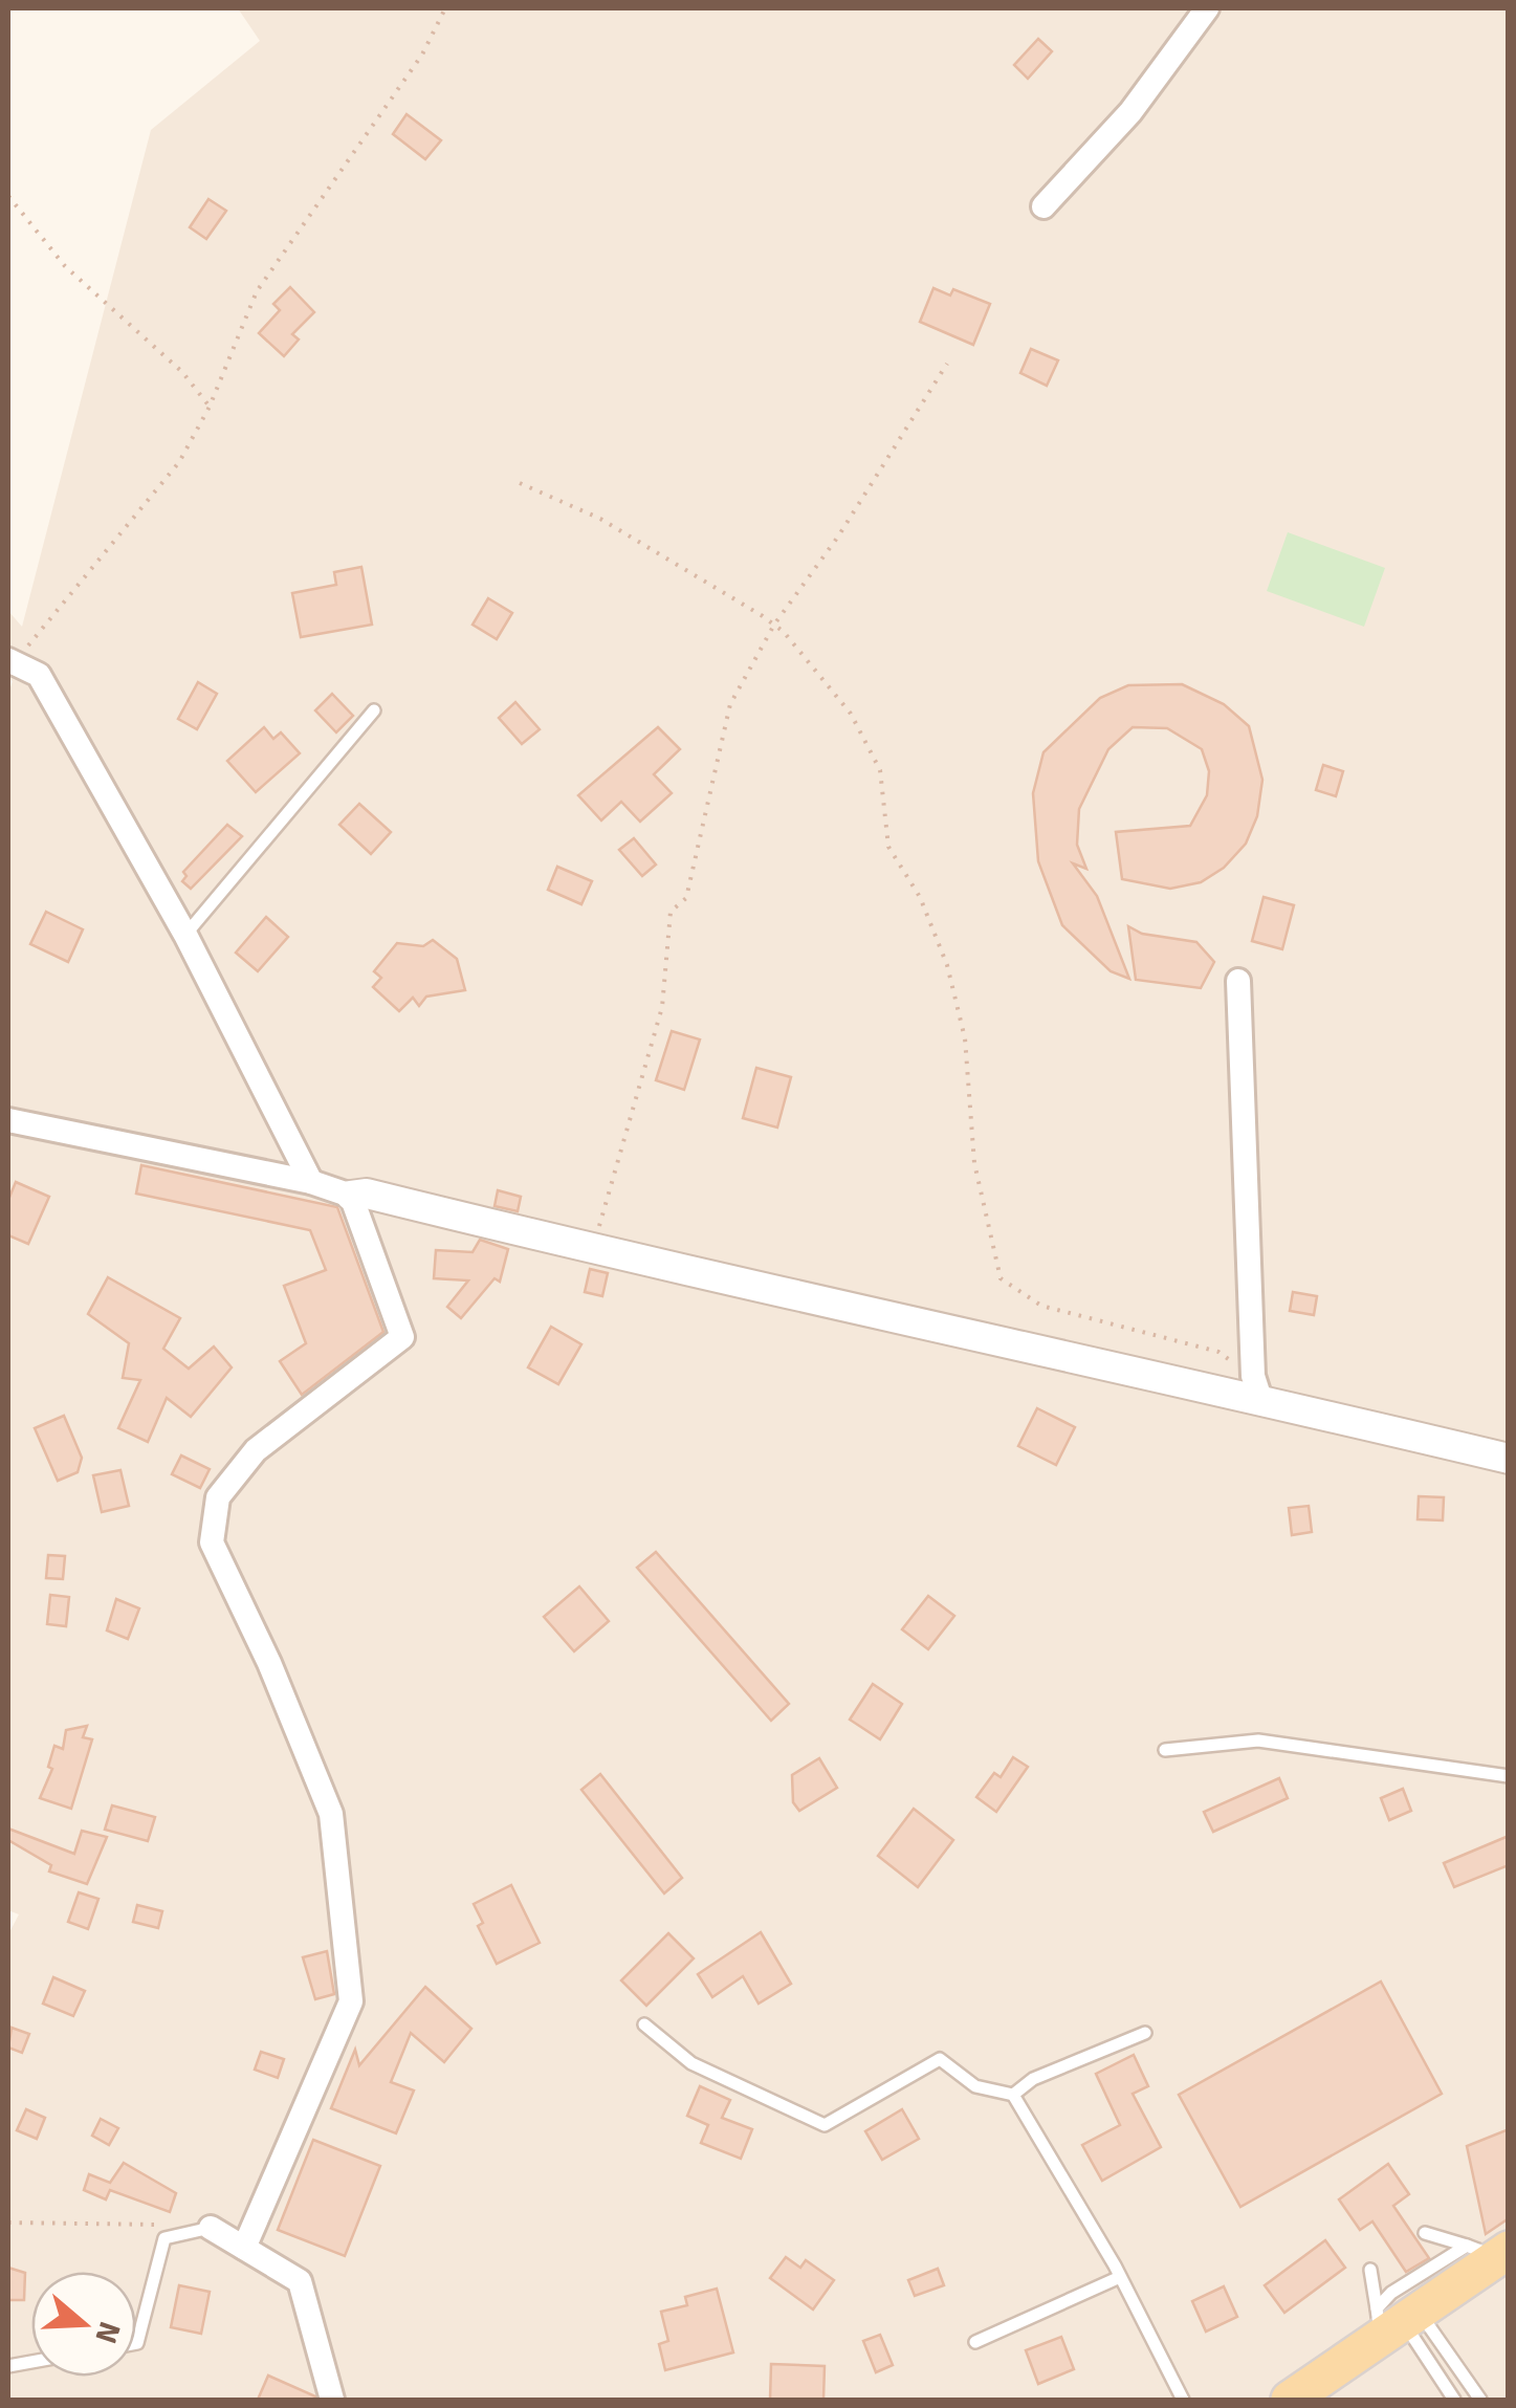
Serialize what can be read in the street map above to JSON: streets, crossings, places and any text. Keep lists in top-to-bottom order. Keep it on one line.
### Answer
{"north":"right"}
